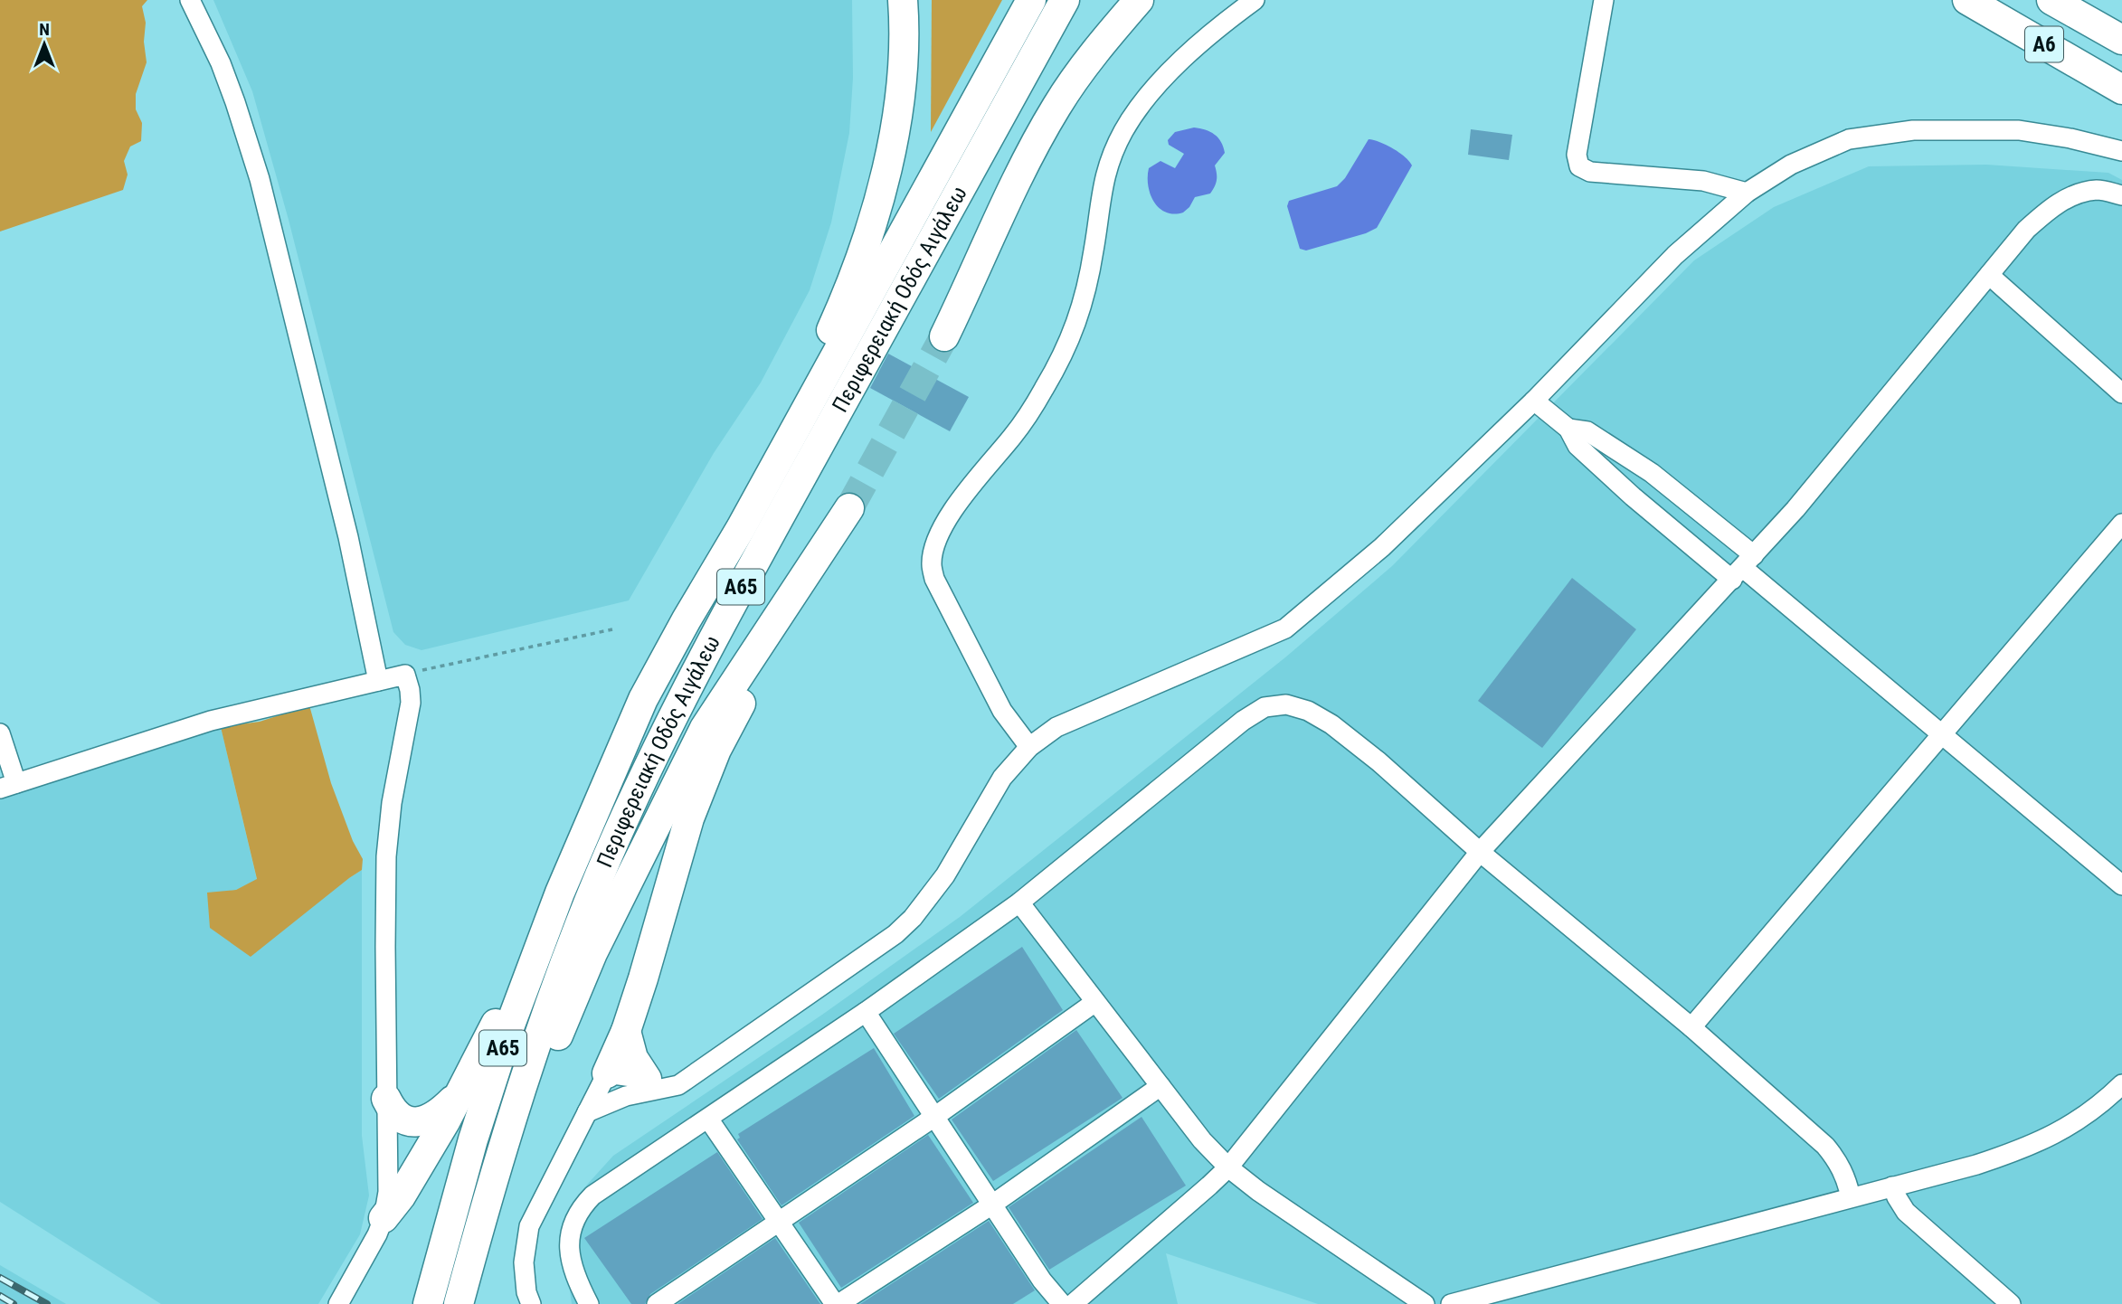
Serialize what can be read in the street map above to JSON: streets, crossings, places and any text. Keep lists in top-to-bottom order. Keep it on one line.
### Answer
{"streets":{"highway":["Α6","Περιφερειακή Οδός Αιγάλεω","Α65"]},"north":"top"}
